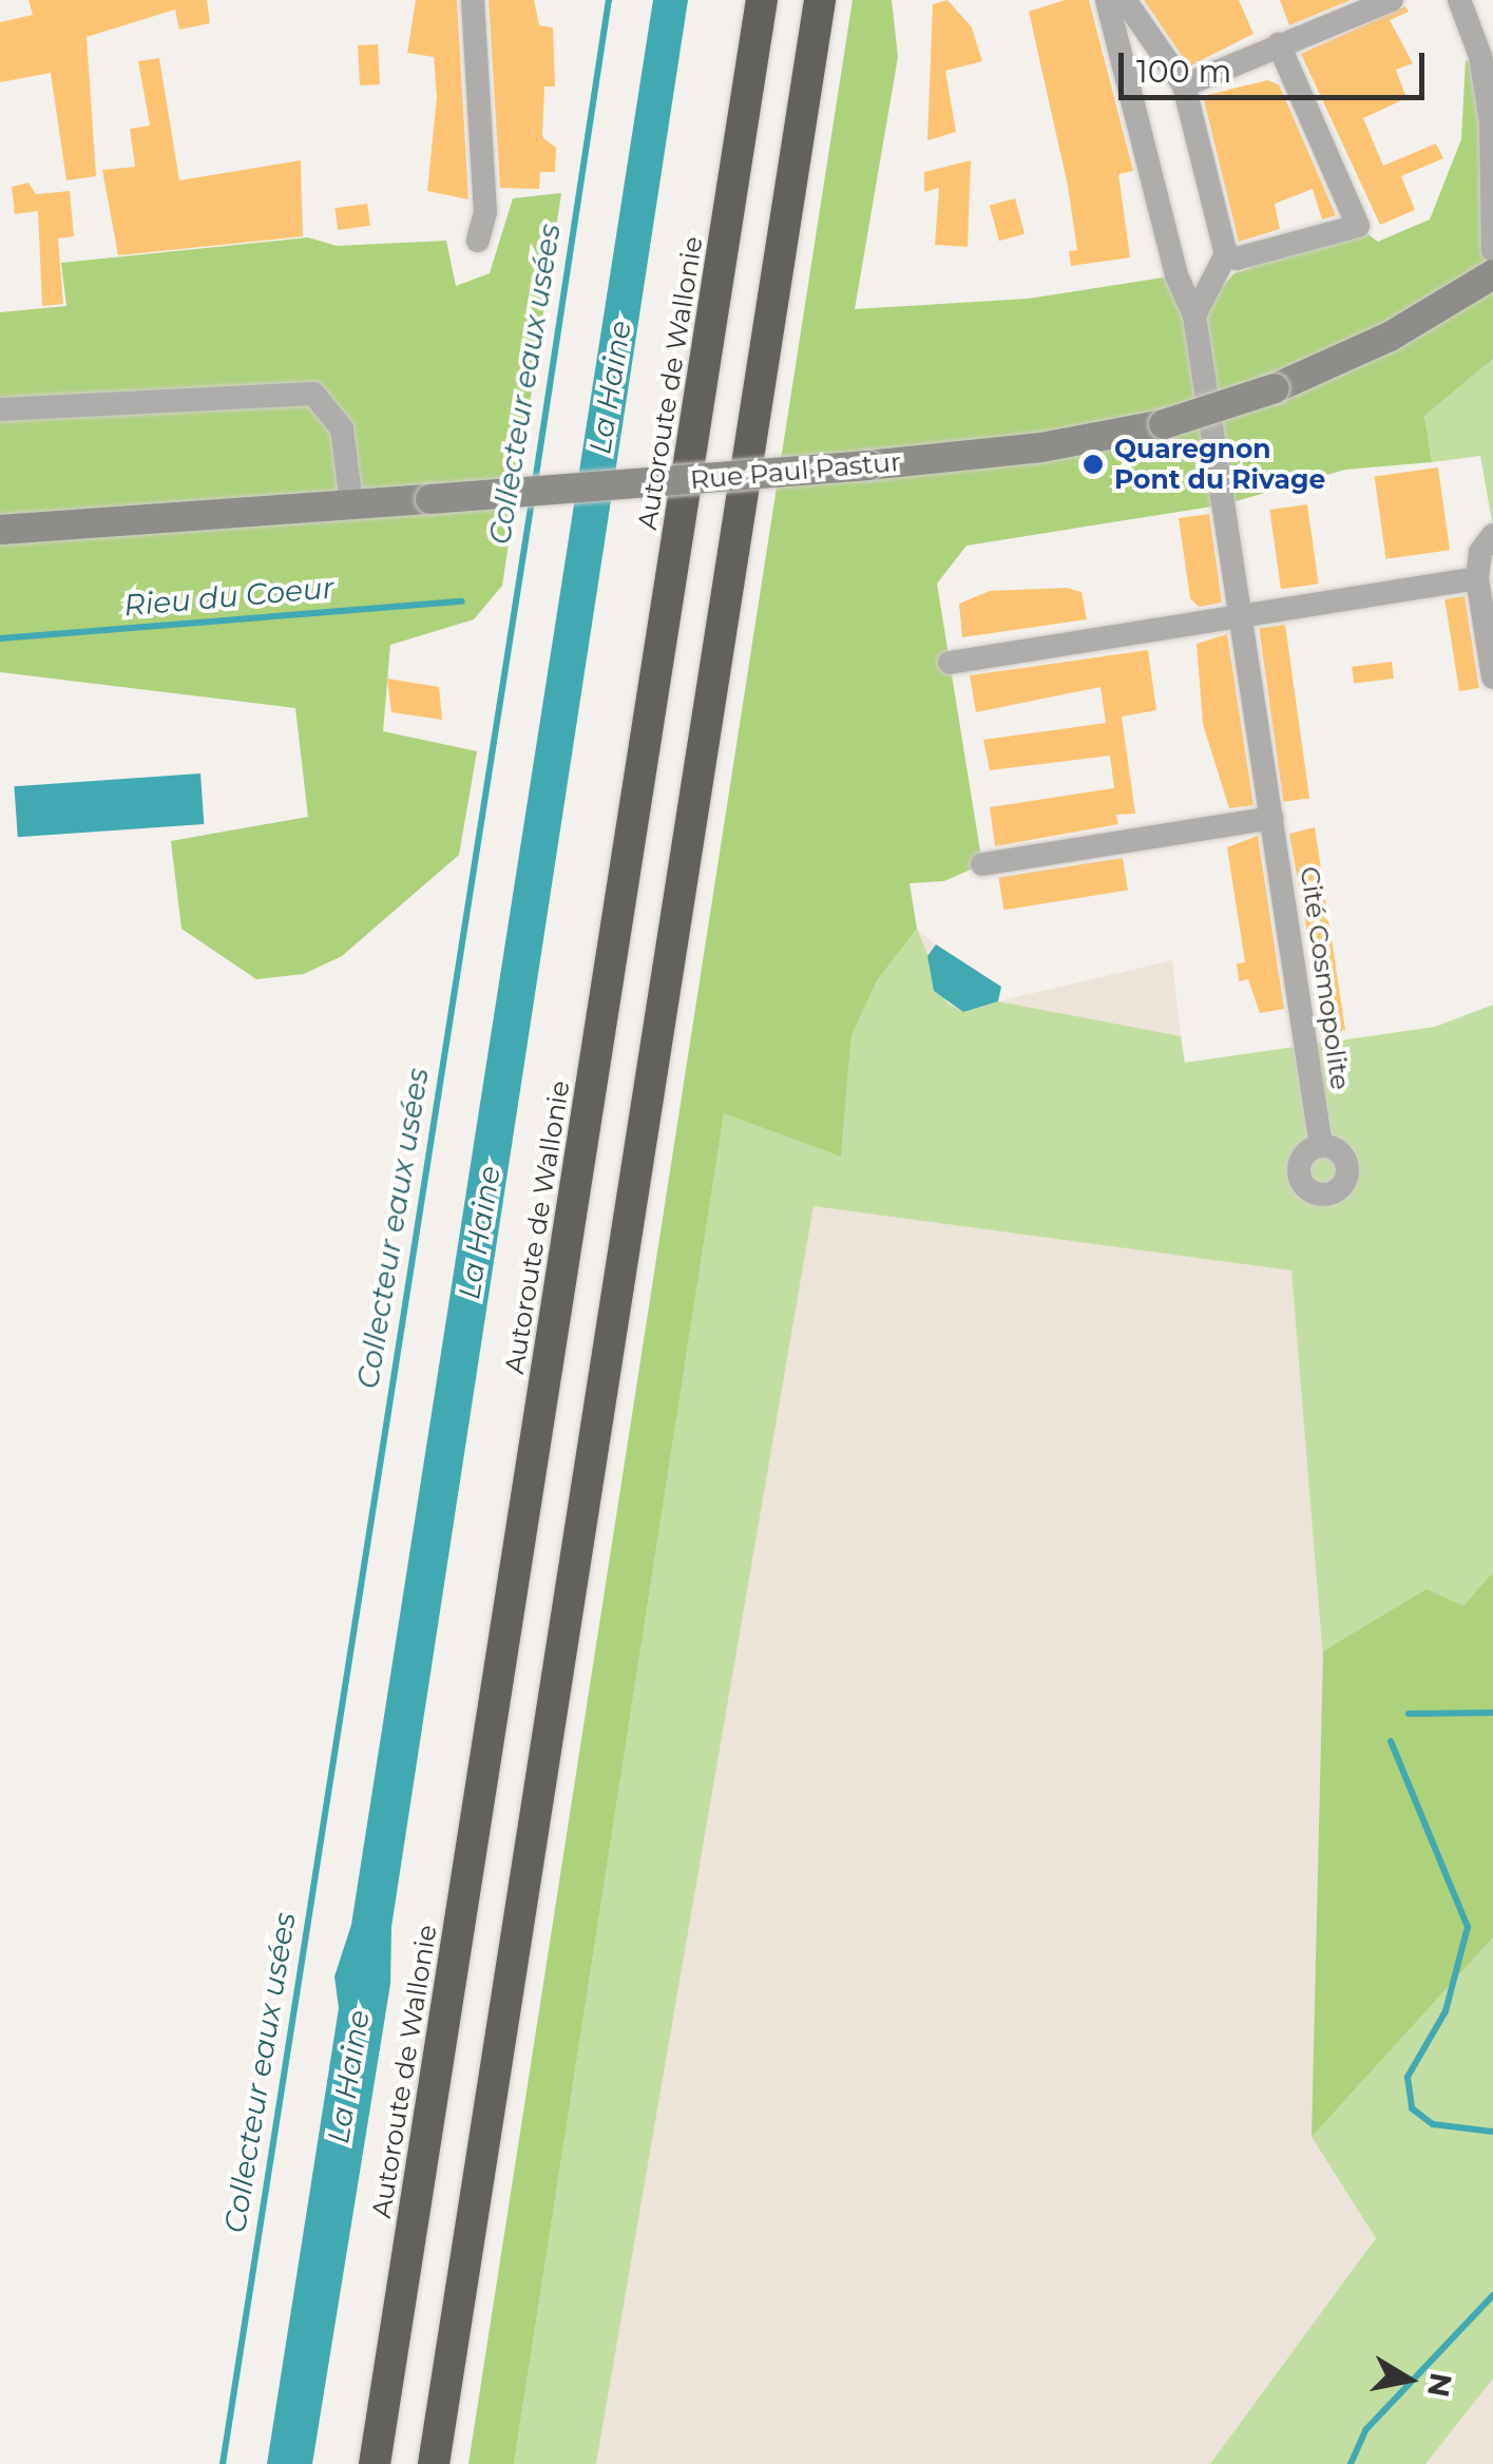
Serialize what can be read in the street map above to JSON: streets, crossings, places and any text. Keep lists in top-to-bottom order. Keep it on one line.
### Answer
{"streets":{"highway":["Autoroute de Wallonie"],"main road":["Rue Paul Pastur"],"street":["Cité Cosmopolite"]},"water":["Collecteur eaux usées","La Haine","Rieu du Coeur"],"places":["Quaregnon Pont du Rivage"],"scale_bar":"100 m","north":"right"}
